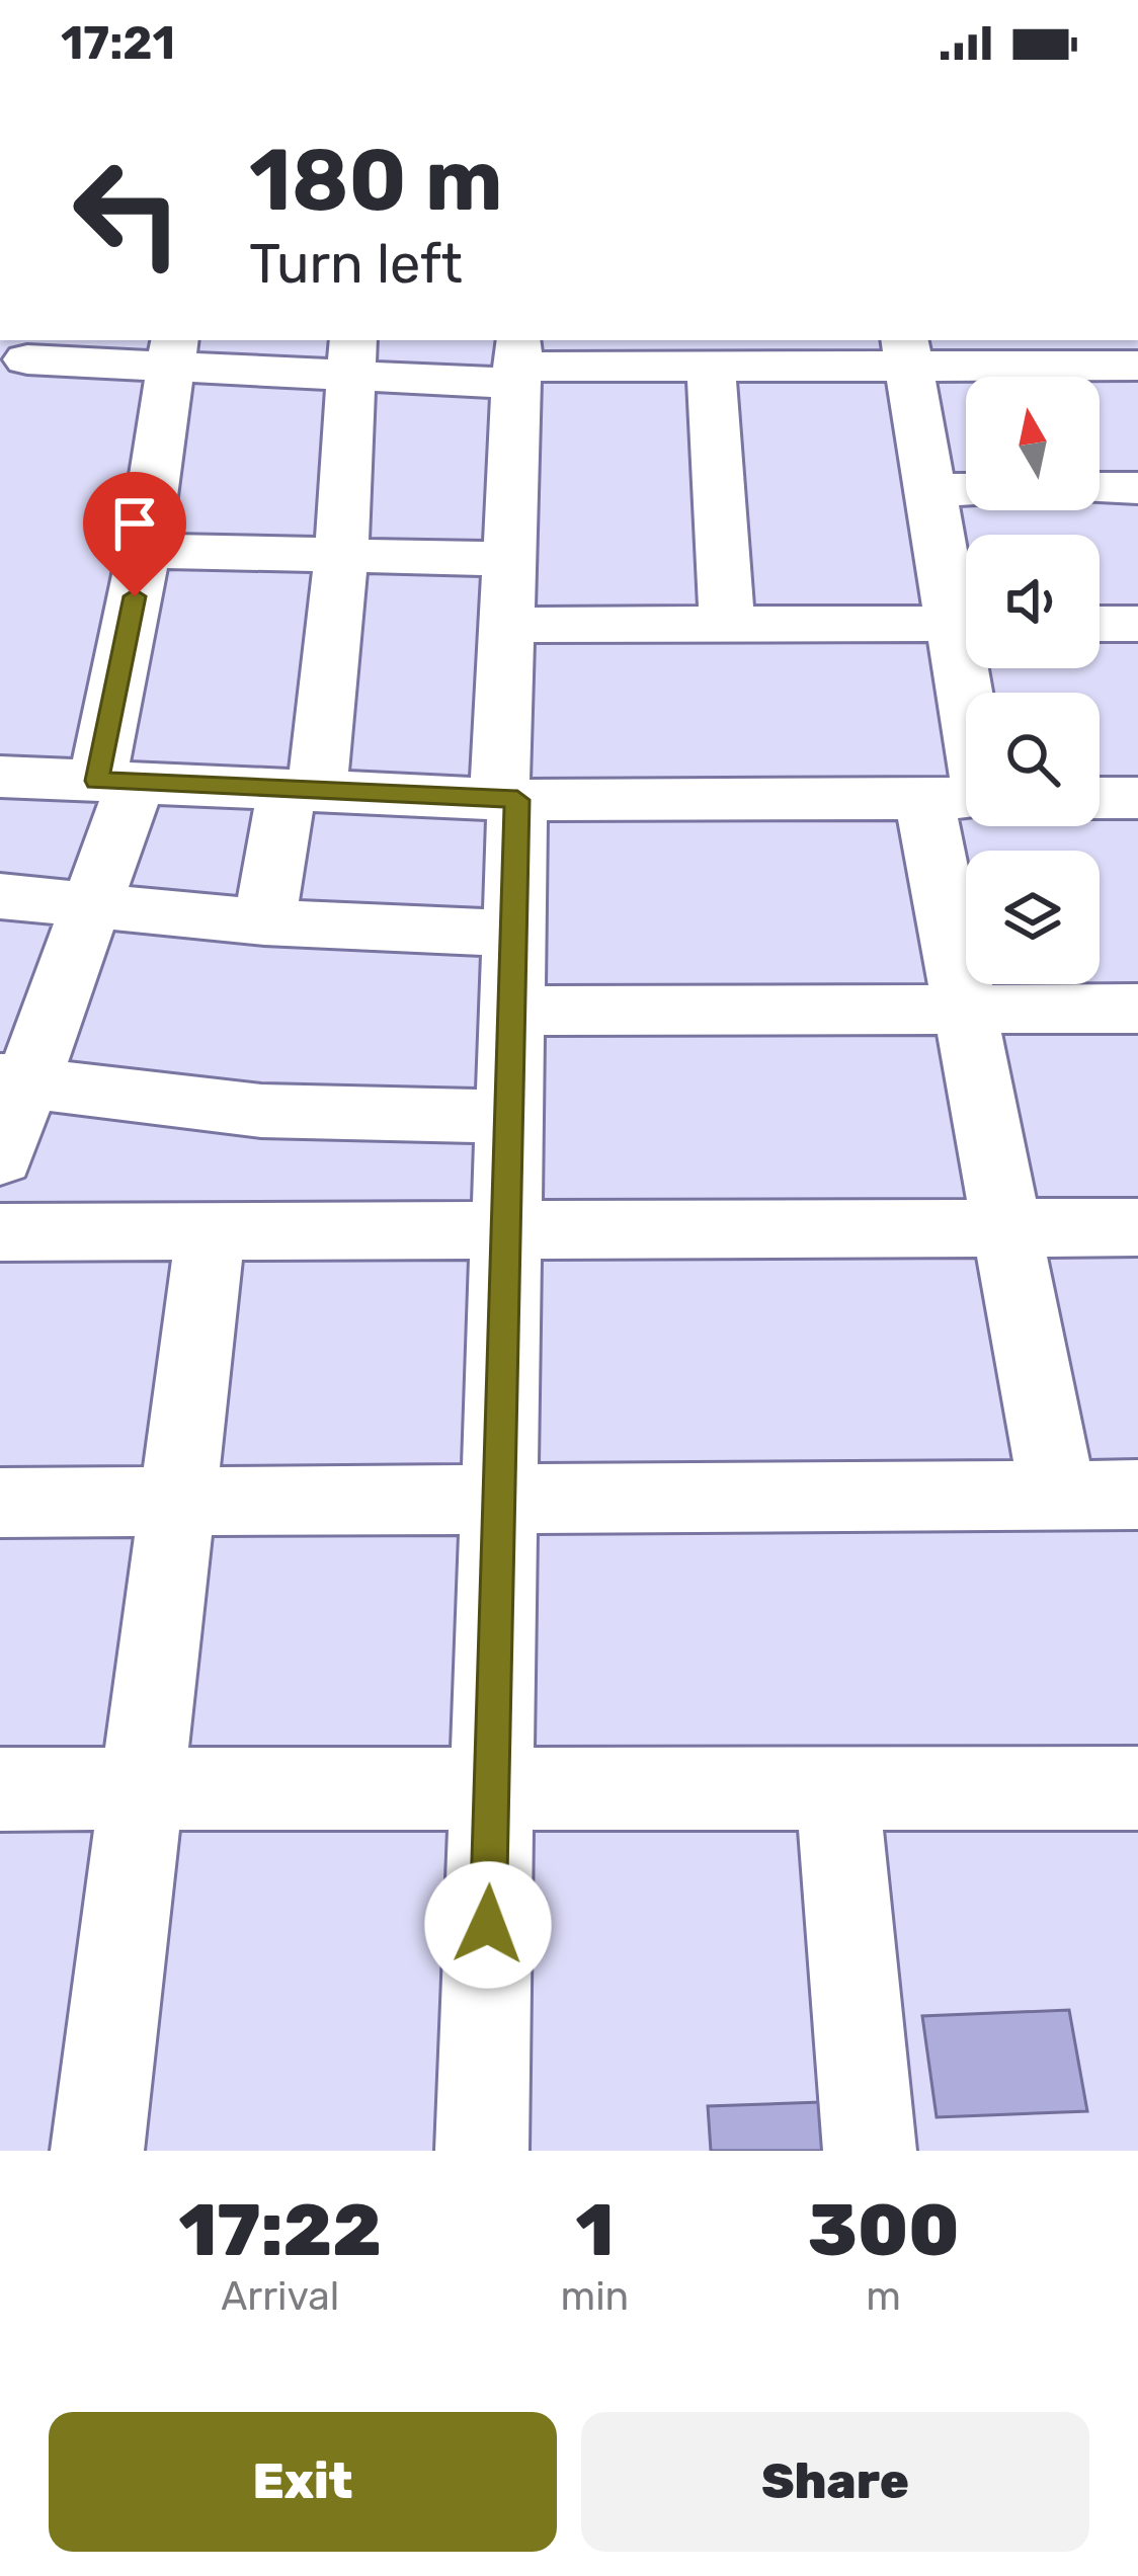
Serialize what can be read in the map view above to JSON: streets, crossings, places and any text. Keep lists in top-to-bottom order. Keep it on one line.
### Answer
{"north":"top","page":{"status":"17:21","turn":["180 m","Turn left"],"eta":["17:22","Arrival","1","min","300","m"],"buttons":["Exit","Share"]}}
